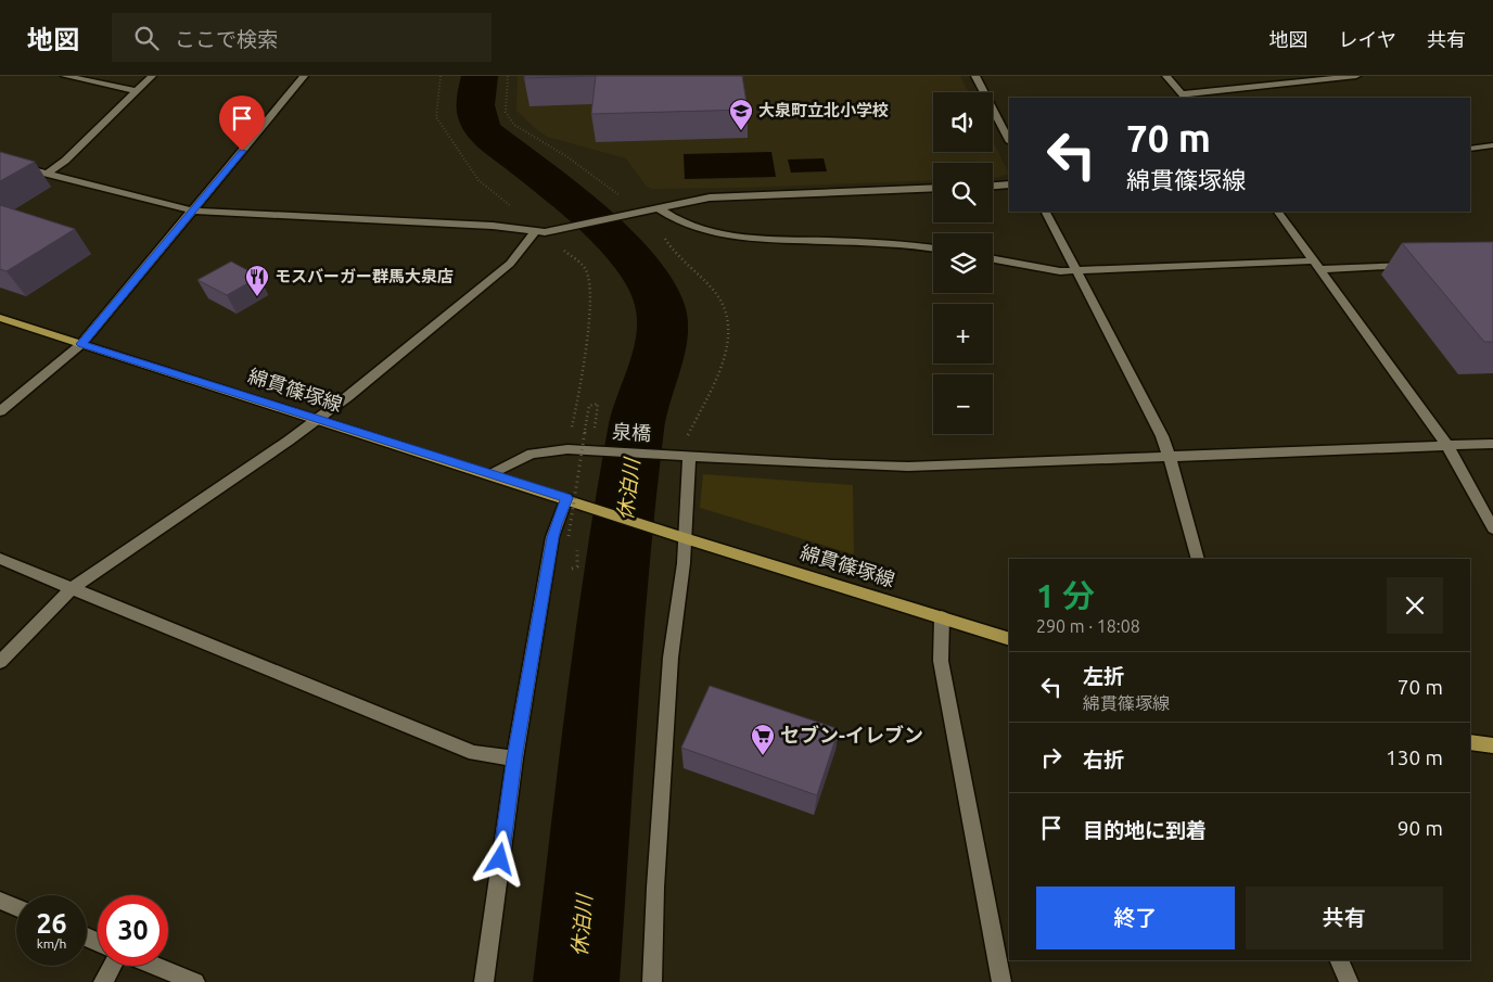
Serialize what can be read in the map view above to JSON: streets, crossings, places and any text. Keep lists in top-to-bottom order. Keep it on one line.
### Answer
{"streets":{"main road":["綿貫篠塚線"],"street":["泉橋"]},"crossings":[["綿貫篠塚線","泉橋"]],"water":["休泊川"],"places":{"school or university":["大泉町立北小学校"],"restaurant":["モスバーガー群馬大泉店"],"supermarket":["セブン-イレブン"]},"page":{"header":"地図","search":"ここで検索","nav":["地図","レイヤ","共有"],"map_buttons":["+","−"],"turn":["70 m","綿貫篠塚線"],"heading":["1 分","290 m · 18:08"],"list":[{"name":"左折","note":"綿貫篠塚線","value":"70 m"},{"name":"右折","value":"130 m"},{"name":"目的地に到着","value":"90 m"}],"buttons":["終了","共有"],"speed":"26 km/h","limit":"30"}}
